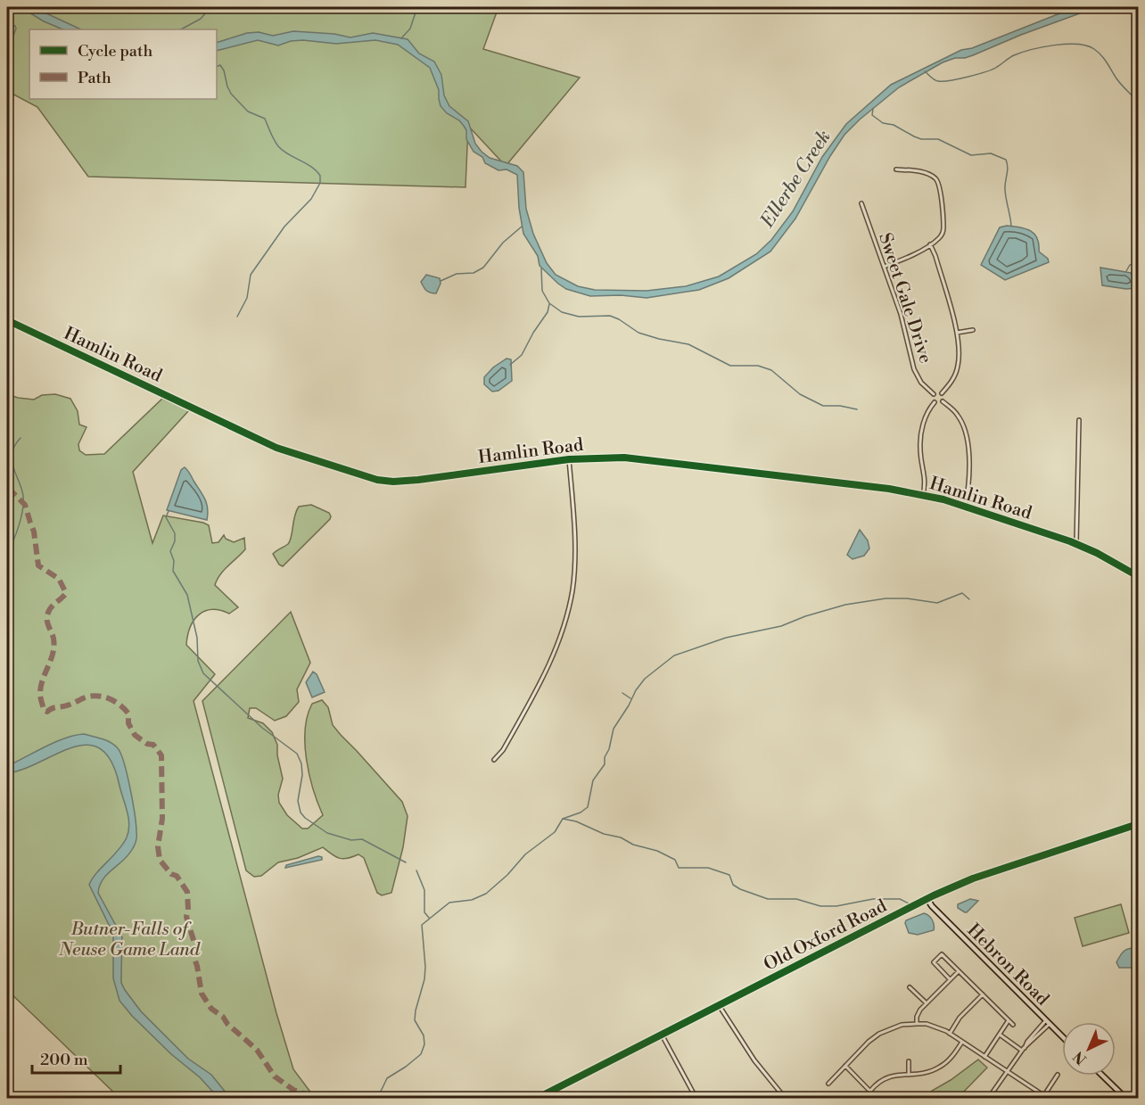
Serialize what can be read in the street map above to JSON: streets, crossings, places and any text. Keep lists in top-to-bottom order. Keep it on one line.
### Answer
{"streets":{"street":["Sweet Gale Drive","Hamlin Road","Old Oxford Road","Hebron Road"]},"crossings":[["Old Oxford Road","Hebron Road"]],"water":["Ellerbe Creek"],"parks":["Butner-Falls of Neuse Game Land"],"legend":["Cycle path","Path"],"scale_bar":"200 m","north":"bottom left"}
